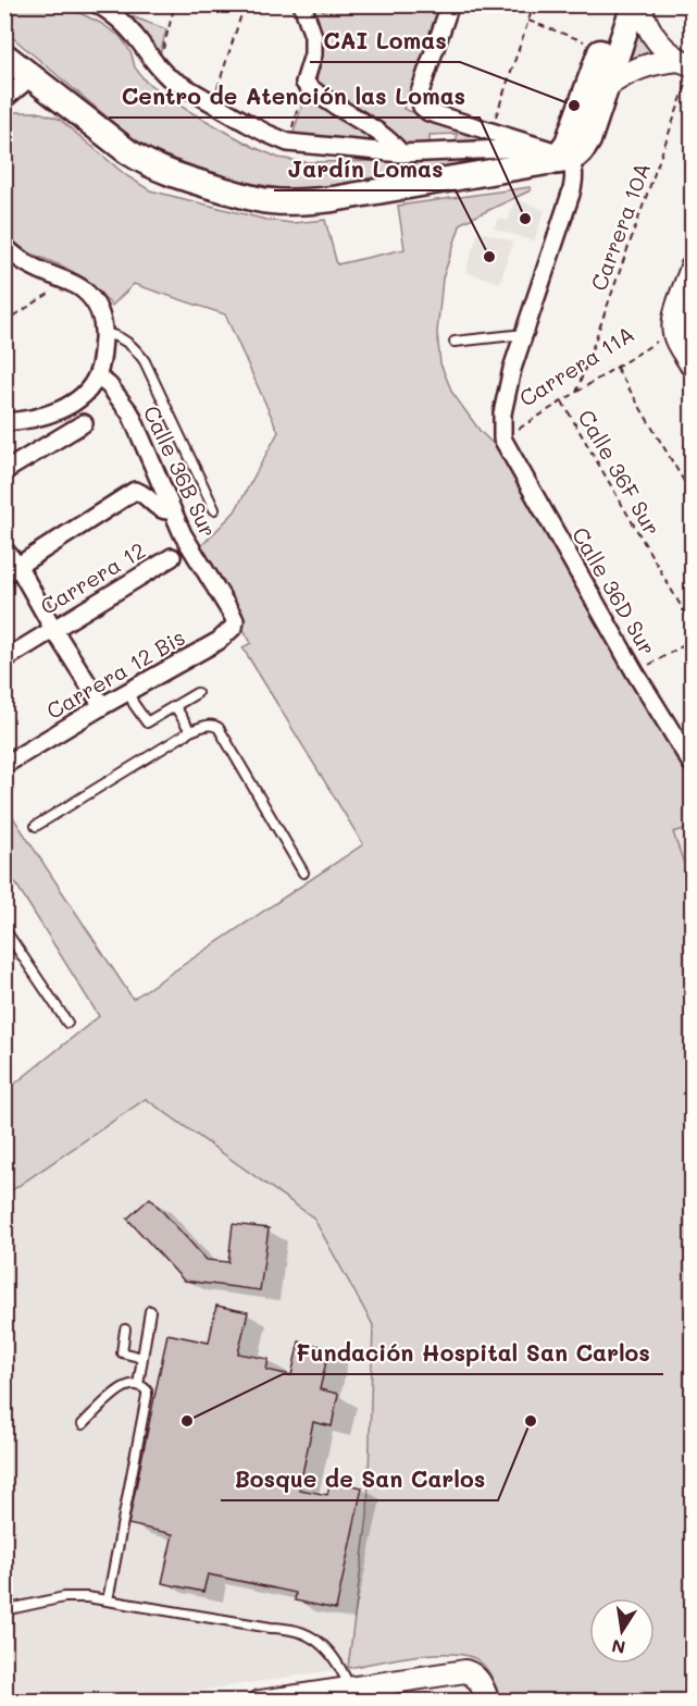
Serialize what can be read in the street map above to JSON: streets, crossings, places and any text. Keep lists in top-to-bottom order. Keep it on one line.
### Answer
{"streets":{"street":["Calle 36B Sur","Carrera 12","Calle 36D Sur","Carrera 12 Bis"],"path":["Carrera 10A","Carrera 11A","Calle 36F Sur"]},"crossings":[["Carrera 10A","Carrera 11A"],["Carrera 11A","Calle 36F Sur"],["Carrera 11A","Calle 36D Sur"],["Calle 36B Sur","Carrera 12 Bis"]],"places":["CAI Lomas","Centro de Atención las Lomas","Jardín Lomas","Fundación Hospital San Carlos","Bosque de San Carlos"],"north":"bottom"}
